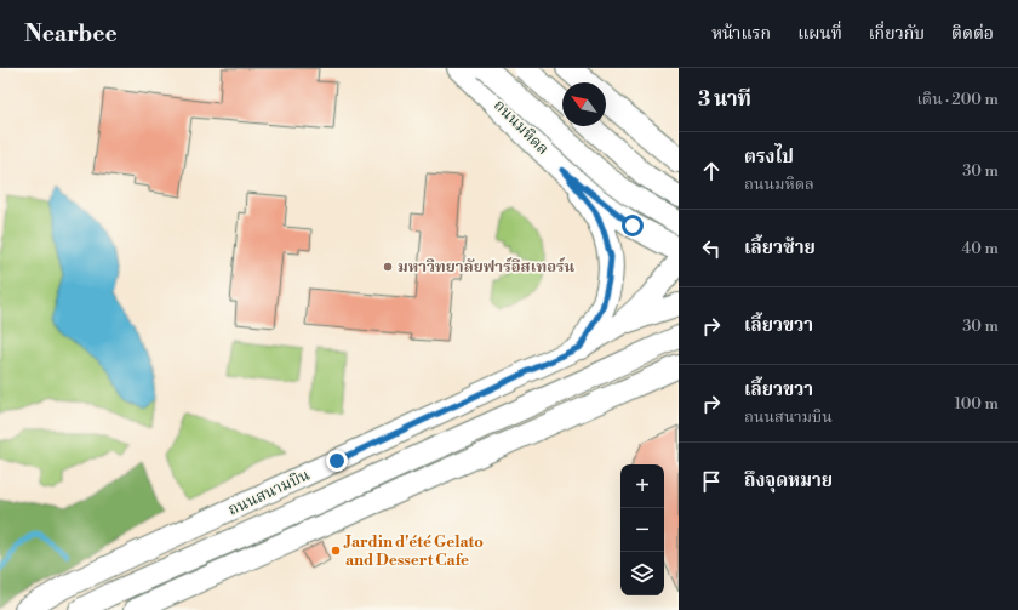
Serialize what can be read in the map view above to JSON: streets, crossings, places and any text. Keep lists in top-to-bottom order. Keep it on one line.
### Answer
{"streets":{"main road":["ถนนมหิดล","ถนนสนามบิน"]},"places":["มหาวิทยาลัยฟาร์อีสเทอร์น","Jardin d'été Gelato and Dessert Cafe"],"north":"top left","page":{"header":"Nearbee","nav":["หน้าแรก","แผนที่","เกี่ยวกับ","ติดต่อ"],"heading":["3 นาที","เดิน · 200 m"],"list":[["ตรงไป","ถนนมหิดล","30 m"],["เลี้ยวซ้าย","40 m"],["เลี้ยวขวา","30 m"],["เลี้ยวขวา","ถนนสนามบิน","100 m"],"ถึงจุดหมาย"],"map_buttons":["+","−"]}}
